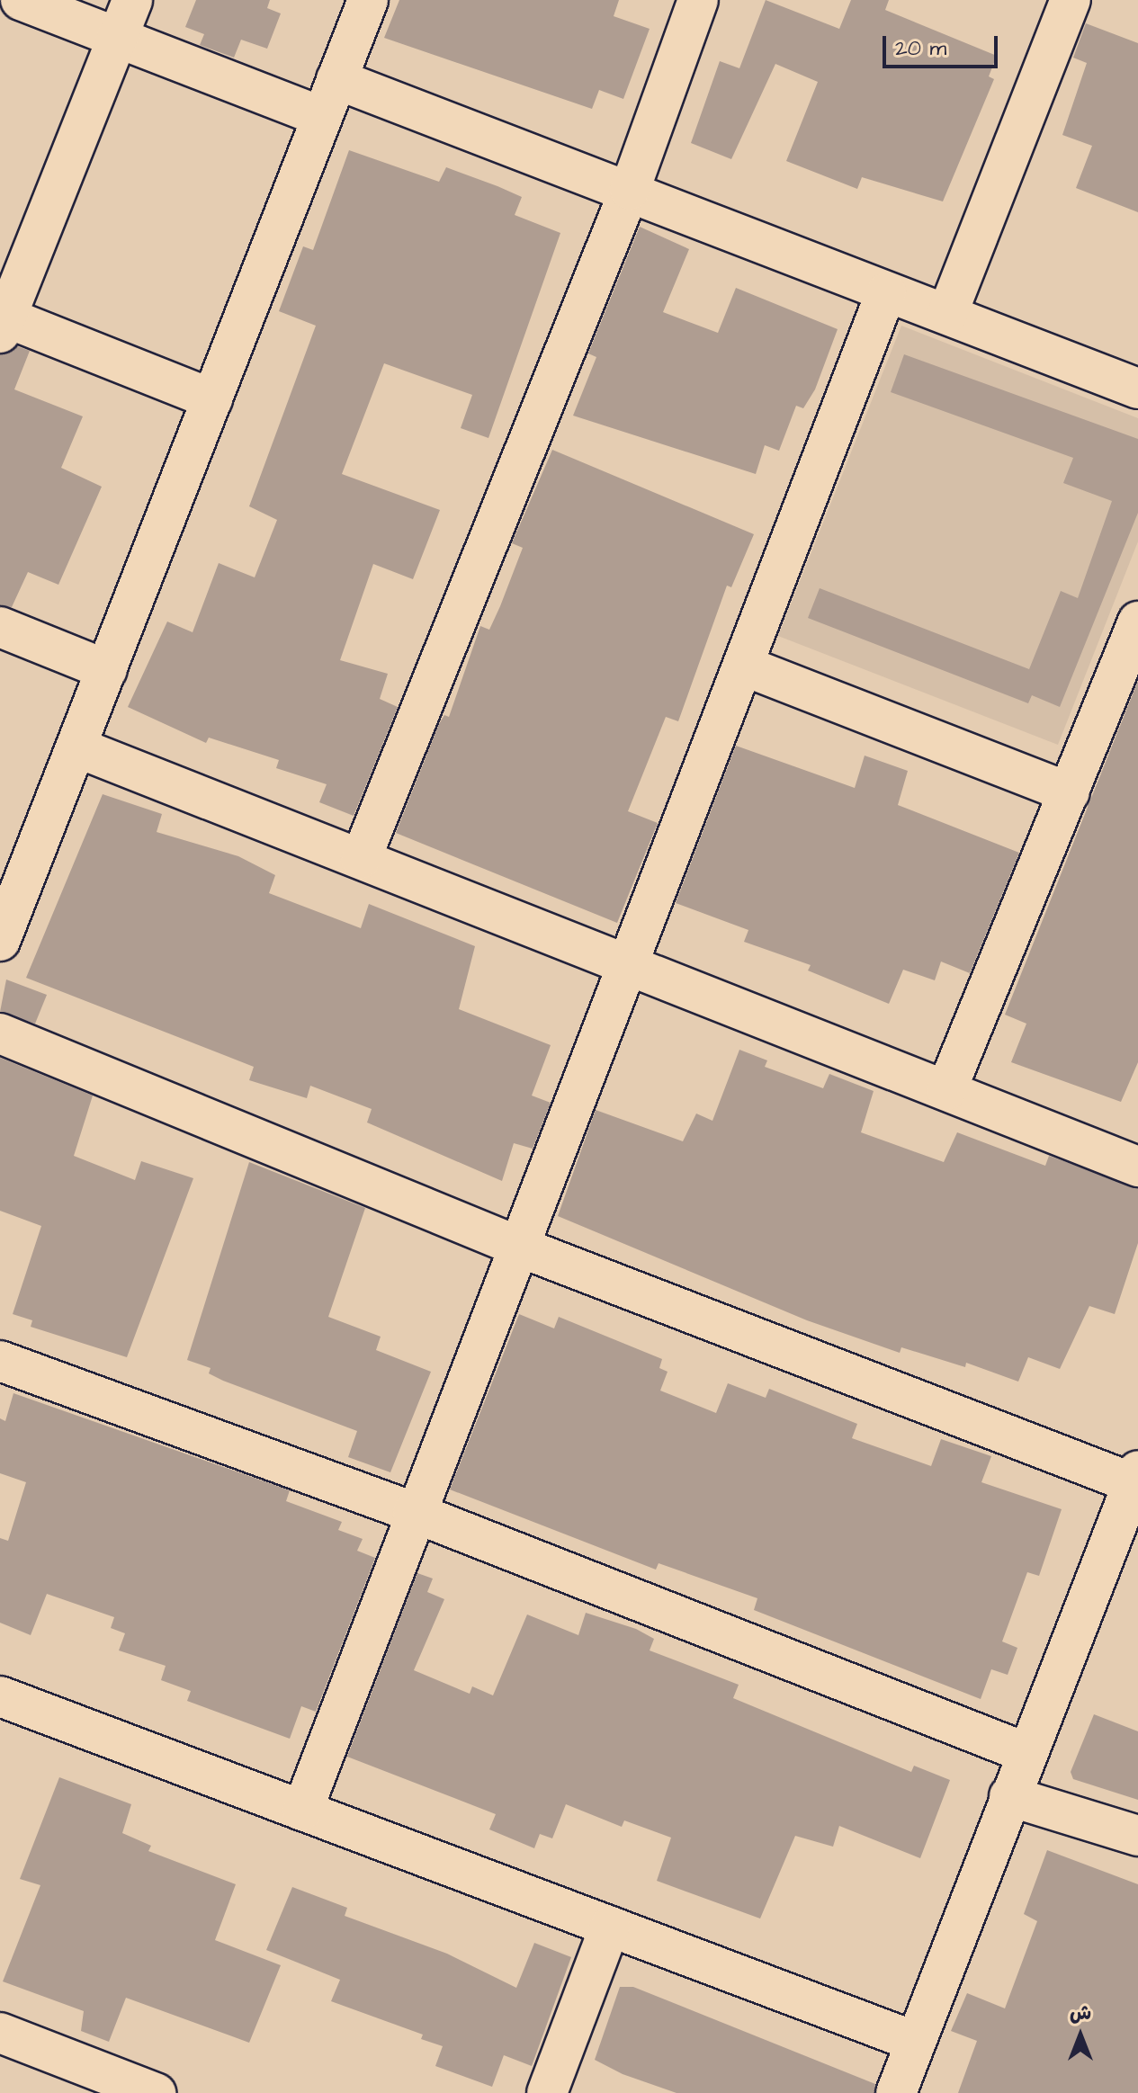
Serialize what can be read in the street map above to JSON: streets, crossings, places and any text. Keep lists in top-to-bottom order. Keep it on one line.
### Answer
{"scale_bar":"20 m","north":"top"}
